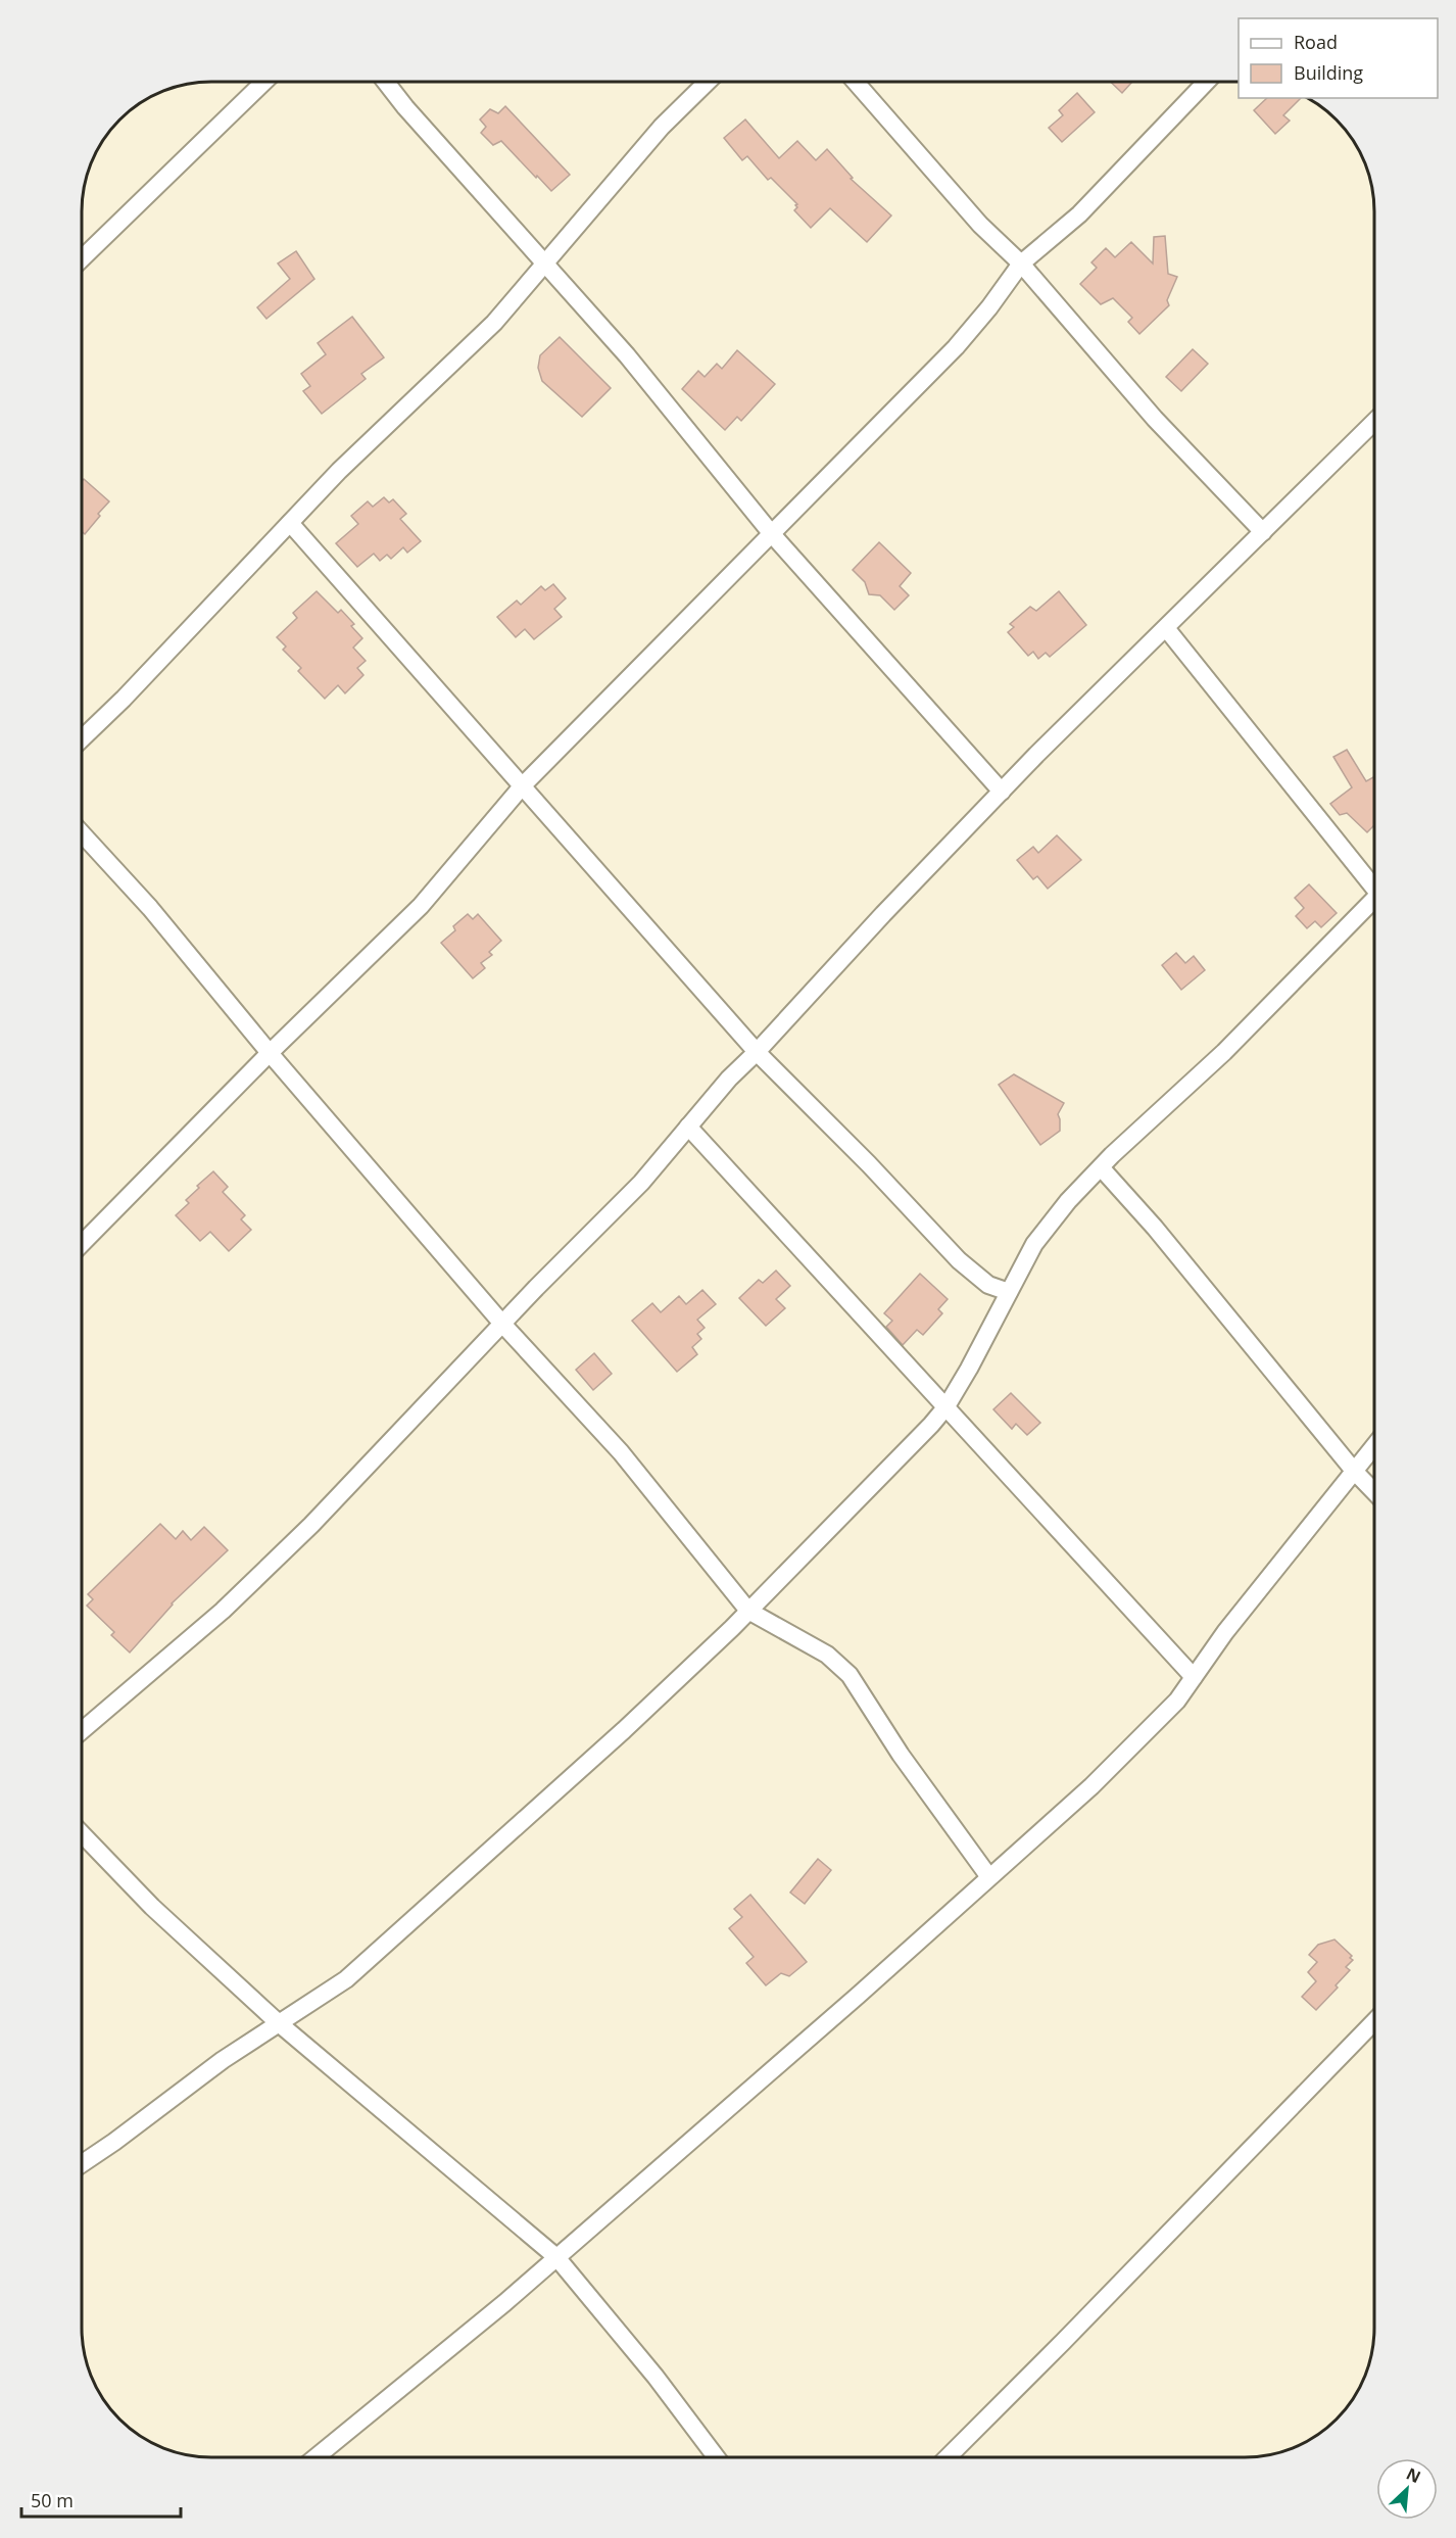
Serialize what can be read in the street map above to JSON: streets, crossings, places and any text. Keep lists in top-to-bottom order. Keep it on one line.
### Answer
{"legend":["Road","Building"],"scale_bar":"50 m","north":"top right"}
